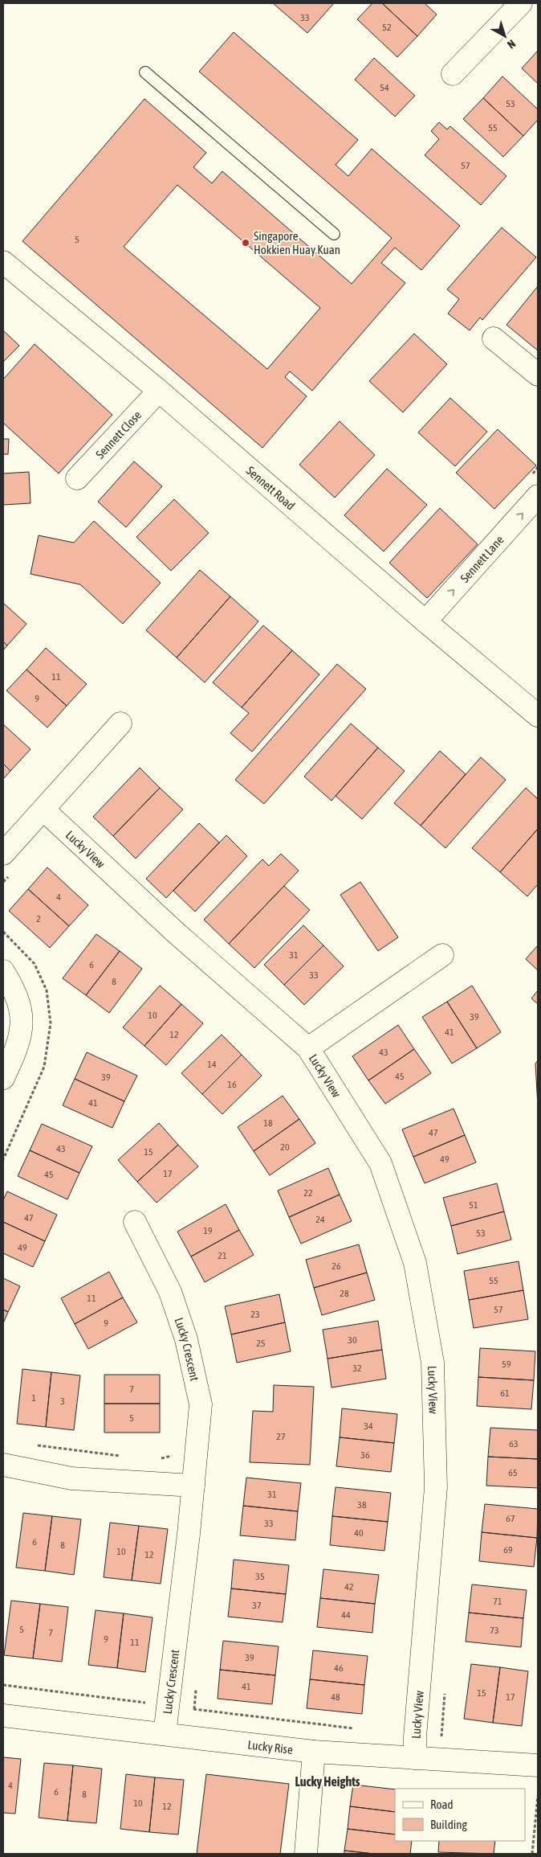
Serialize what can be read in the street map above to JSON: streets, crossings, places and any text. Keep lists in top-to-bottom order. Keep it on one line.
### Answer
{"streets":{"street":["Sennett Close","Sennett Road","Sennett Lane","Lucky View","Lucky Crescent","Lucky Rise"]},"crossings":[["Sennett Close","Sennett Road"],["Sennett Road","Sennett Lane"],["Lucky View","Lucky Rise"],["Lucky Crescent","Lucky Rise"]],"one_way":["Sennett Lane"],"districts":["Lucky Heights"],"places":["Singapore Hokkien Huay Kuan"],"house_numbers":["33","52","54","53","55","57","5","11","9","4","2","31","6","33","8","10","39","41","12","43","14","45","39","16","41","18","47","20","43","15","49","17","45","22","51","47","24","19","53","49","21","26","55","28","11","57","23","9","30","25","59","32","7","61","1","3","5","34","27","63","36","65","31","38","67","33","40","6","8","69","10","12","35","42","71","37","44","5","73","7","9","11","39","46","41","15","48","17","4","6","8","10","12"],"legend":["Road","Building"],"north":"bottom right"}
